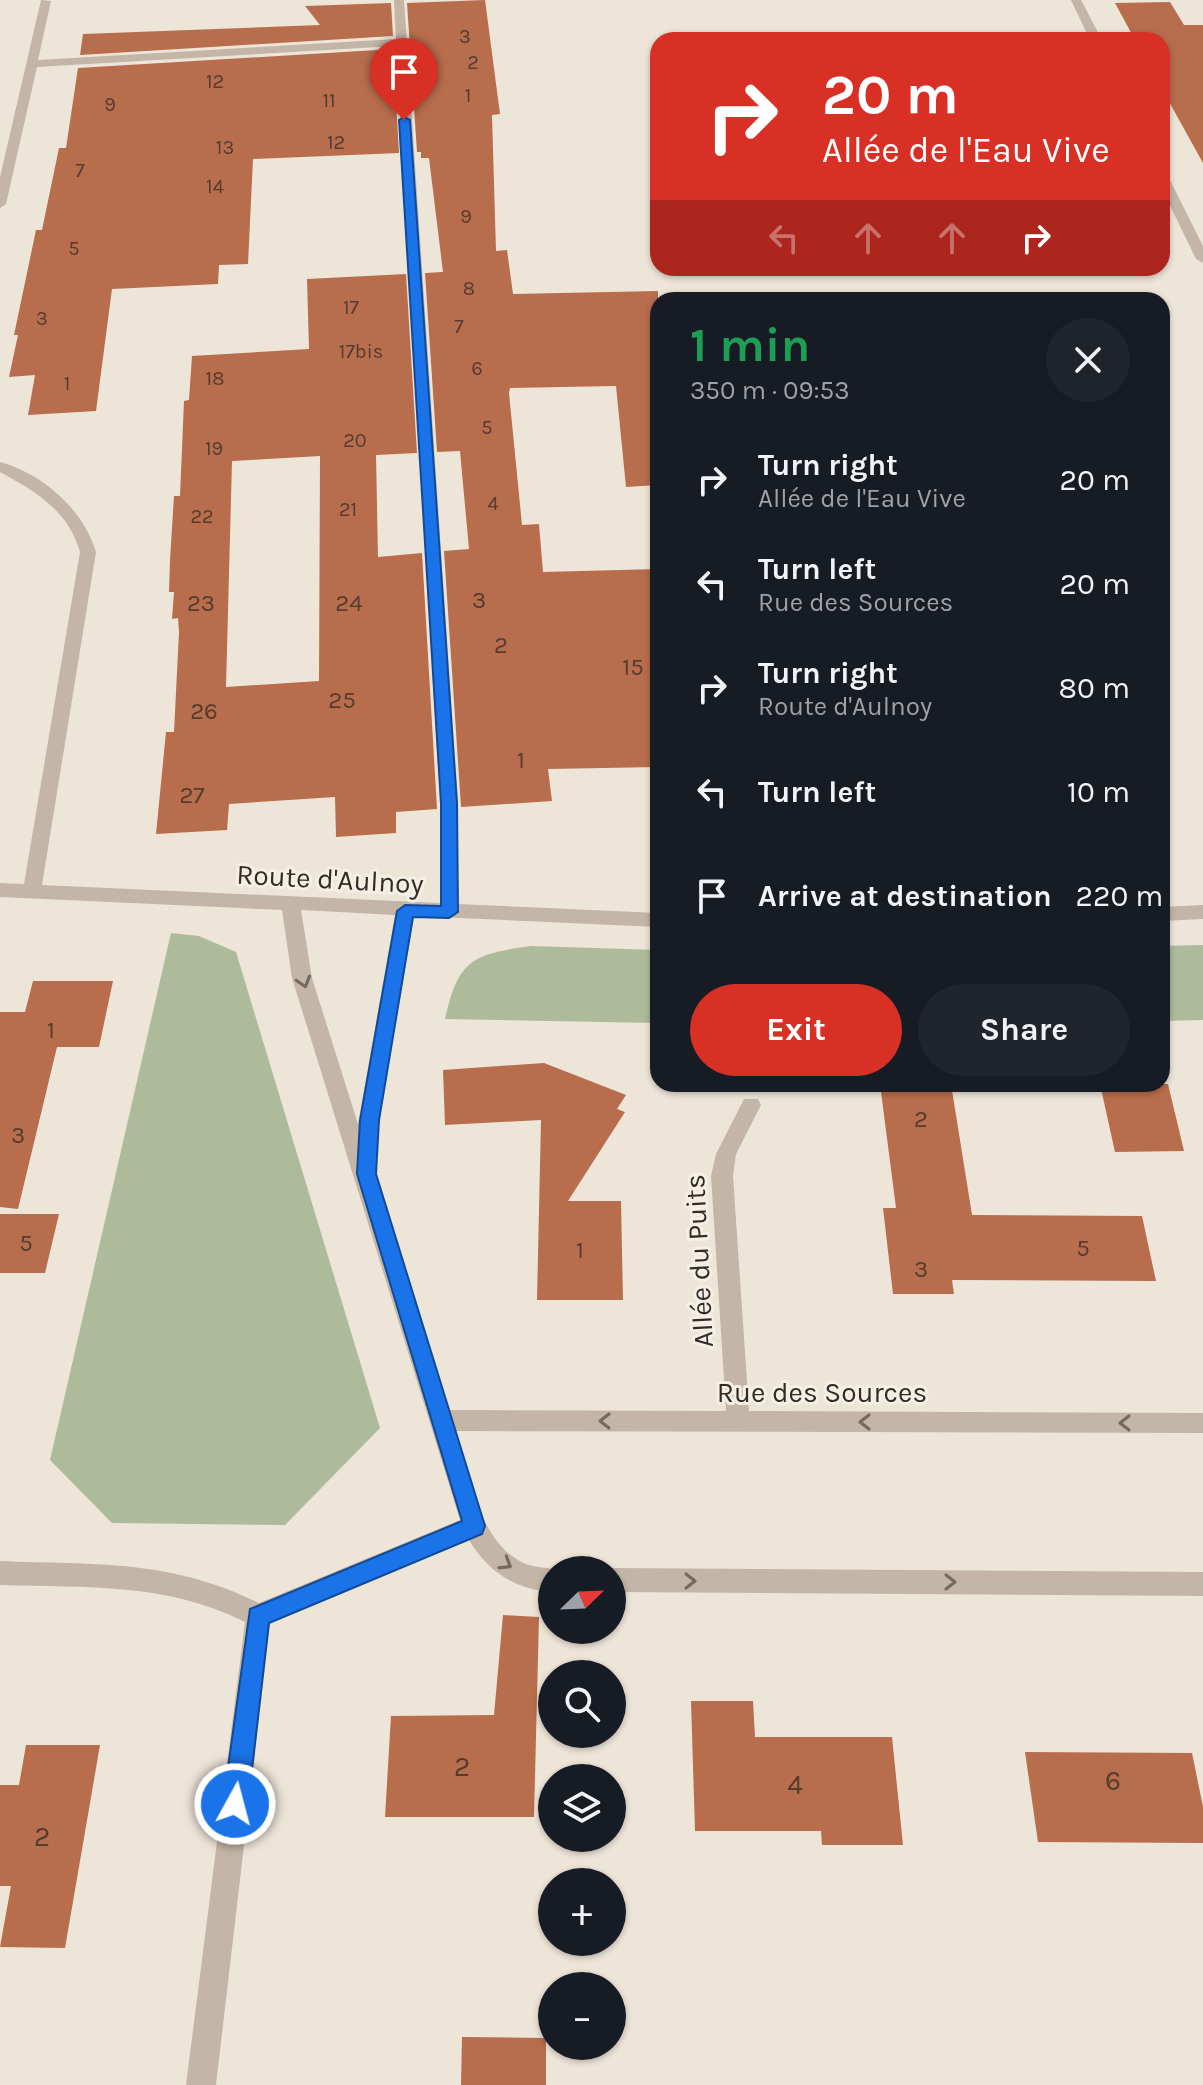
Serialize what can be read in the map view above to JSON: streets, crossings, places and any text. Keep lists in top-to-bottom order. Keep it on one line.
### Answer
{"streets":{"street":["Route d'Aulnoy","Allée du Puits","Rue des Sources"]},"crossings":[["Allée du Puits","Rue des Sources"]],"house_numbers":["3","2","12","1","11","9","12","13","7","14","9","5","8","17","3","7","17bis","6","18","1","5","20","19","4","21","22","3","23","24","2","15","25","26","1","27","1","2","3","5","5","1","3","2","6","4","2"],"north":"top right","page":{"turn":["20 m","Allée de l'Eau Vive"],"heading":["1 min","350 m · 09:53"],"list":[{"name":"Turn right","note":"Allée de l'Eau Vive","value":"20 m"},{"name":"Turn left","note":"Rue des Sources","value":"20 m"},{"name":"Turn right","note":"Route d'Aulnoy","value":"80 m"},{"name":"Turn left","value":"10 m"},{"name":"Arrive at destination","value":"220 m"}],"buttons":["Exit","Share"],"map_buttons":["+","−"]}}
